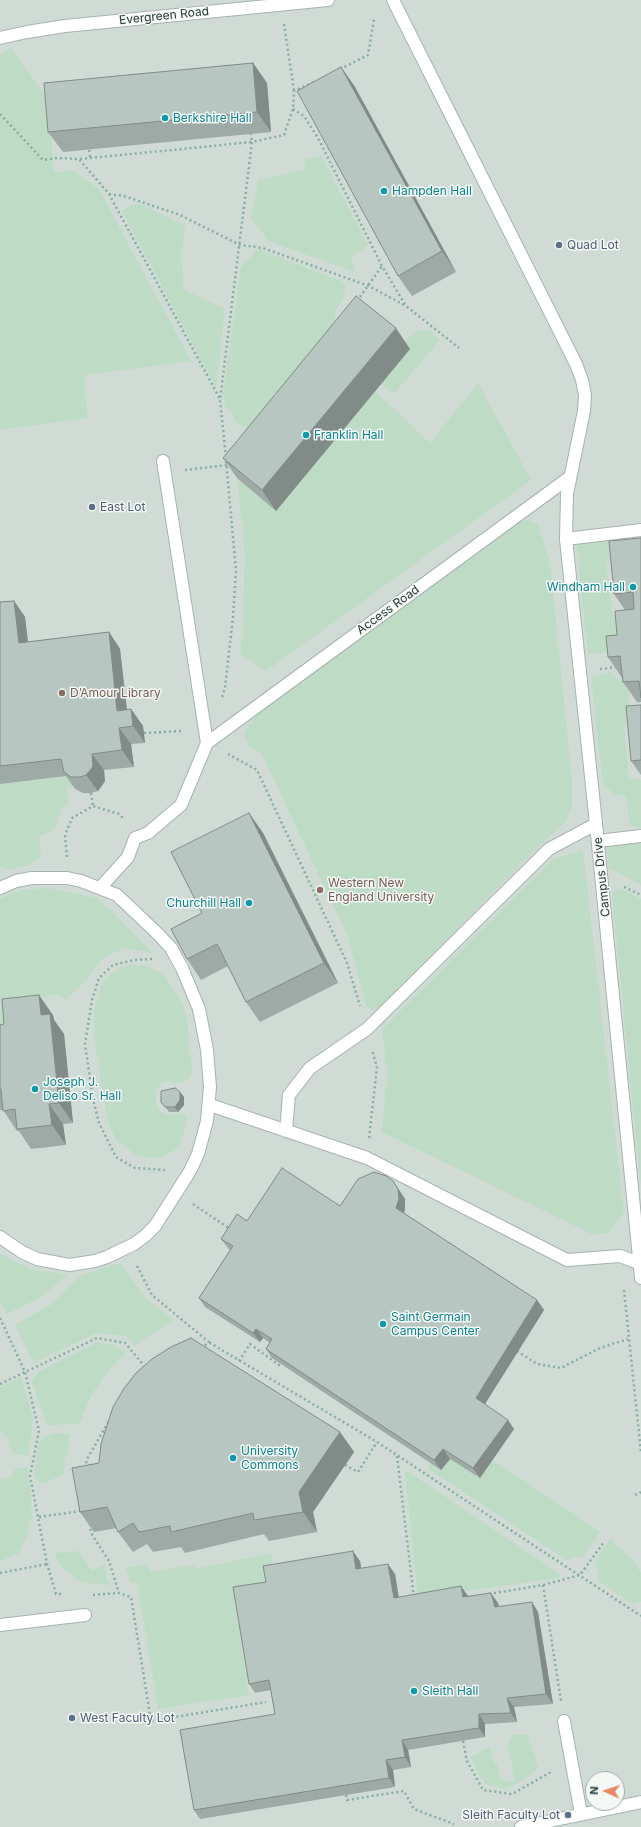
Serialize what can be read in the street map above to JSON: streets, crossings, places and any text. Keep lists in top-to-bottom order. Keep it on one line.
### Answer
{"streets":{"street":["Evergreen Road","Access Road","Campus Drive"]},"crossings":[["Access Road","Campus Drive"]],"places":["Berkshire Hall","Hampden Hall","Quad Lot","Franklin Hall","East Lot","Windham Hall","D’Amour Library","Western New England University","Churchill Hall","Joseph J. Deliso Sr. Hall","Saint Germain Campus Center","University Commons","Sleith Hall","West Faculty Lot","Sleith Faculty Lot"],"north":"left"}
